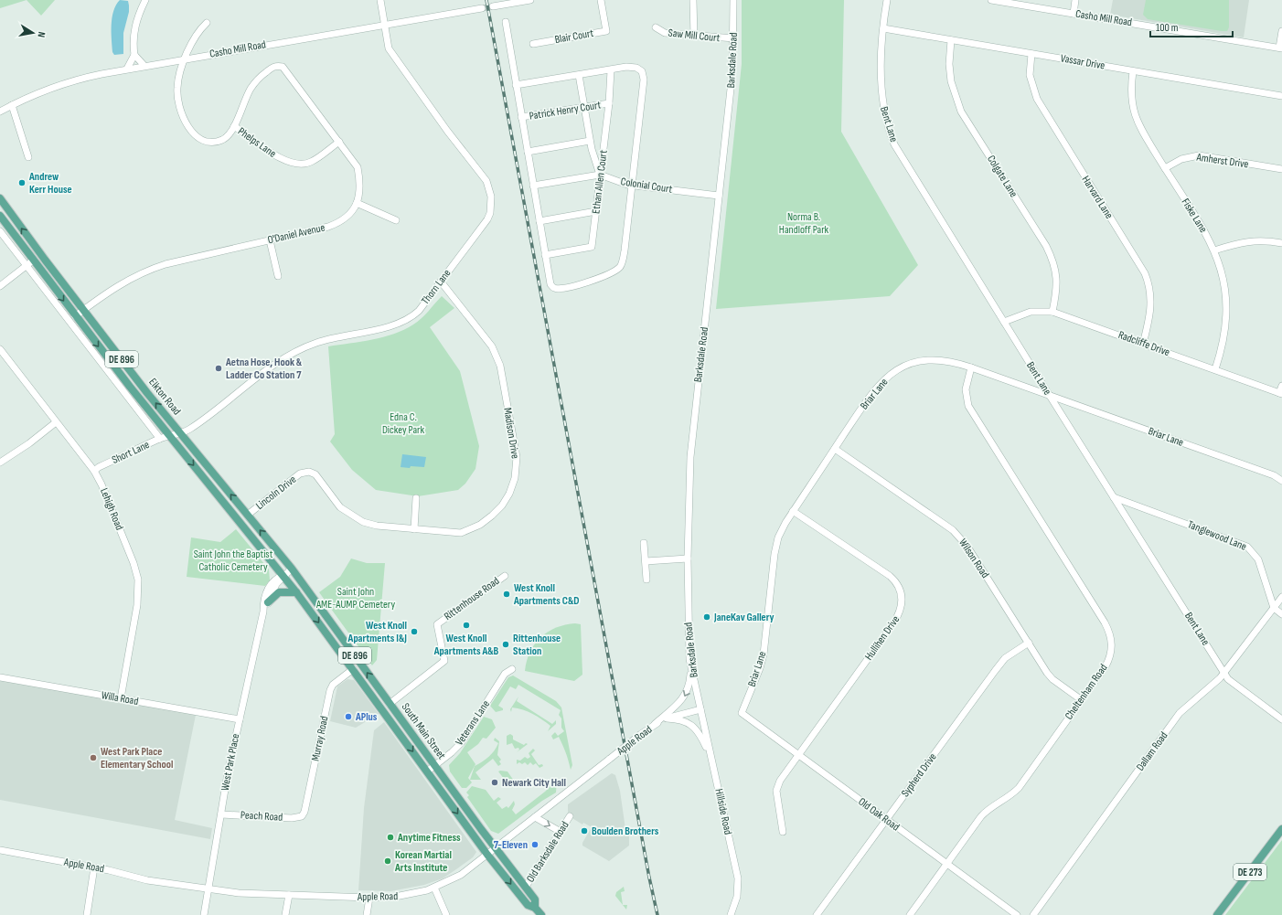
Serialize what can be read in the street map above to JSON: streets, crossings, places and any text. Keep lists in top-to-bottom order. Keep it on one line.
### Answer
{"streets":{"main road":["DE 896","Elkton Road","South Main Street","DE 273"],"street":["Casho Mill Road","Saw Mill Court","Blair Court","Barksdale Road","Vassar Drive","Patrick Henry Court","Bent Lane","Phelps Lane","Amherst Drive","Colgate Lane","Ethan Allen Court","Colonial Court","Harvard Lane","Fiske Lane","O'Daniel Avenue","Thorn Lane","Radcliffe Drive","Briar Lane","Madison Drive","Short Lane","Lincoln Drive","Lehigh Road","Tanglewood Lane","Wilson Road","Rittenhouse Road","Hullihen Drive","Cheltenham Road","Willa Road","Veterans Lane","Murray Road","Apple Road","Dallam Road","West Park Place","Sypherd Drive","Hillside Road","Old Oak Road","Peach Road","Old Barksdale Road"]},"crossings":[["Casho Mill Road","Thorn Lane"],["Saw Mill Court","Barksdale Road"],["Barksdale Road","Colonial Court"],["Barksdale Road","Apple Road"],["Barksdale Road","Hillside Road"],["Vassar Drive","Bent Lane"],["Vassar Drive","Colgate Lane"],["Vassar Drive","Harvard Lane"],["Vassar Drive","Fiske Lane"],["Patrick Henry Court","Ethan Allen Court"],["Bent Lane","Radcliffe Drive"],["Bent Lane","Briar Lane"],["Bent Lane","Tanglewood Lane"],["Bent Lane","Dallam Road"],["Phelps Lane","O'Daniel Avenue"],["Amherst Drive","Fiske Lane"],["Colgate Lane","Radcliffe Drive"],["Ethan Allen Court","Colonial Court"],["Harvard Lane","Radcliffe Drive"],["Fiske Lane","Radcliffe Drive"],["O'Daniel Avenue","Elkton Road"],["Thorn Lane","Elkton Road"],["Thorn Lane","Madison Drive"],["Thorn Lane","Short Lane"],["Briar Lane","Wilson Road"],["Briar Lane","Hullihen Drive"],["Briar Lane","Cheltenham Road"],["Briar Lane","Old Oak Road"],["Elkton Road","Short Lane"],["Elkton Road","Lincoln Drive"],["Elkton Road","South Main Street"],["Elkton Road","West Park Place"],["Madison Drive","Lincoln Drive"],["Short Lane","Lehigh Road"],["Lehigh Road","Willa Road"],["Tanglewood Lane","Dallam Road"],["Wilson Road","Cheltenham Road"],["Wilson Road","Sypherd Drive"],["Rittenhouse Road","South Main Street"],["Hullihen Drive","Old Oak Road"],["Cheltenham Road","Old Oak Road"],["Willa Road","West Park Place"],["Veterans Lane","South Main Street"],["South Main Street","Murray Road"],["South Main Street","Apple Road"],["South Main Street","West Park Place"],["South Main Street","Old Barksdale Road"],["Murray Road","Peach Road"],["Apple Road","West Park Place"],["Apple Road","Hillside Road"],["West Park Place","Peach Road"],["Sypherd Drive","Old Oak Road"]],"parks":["Norma B. Handloff Park","Edna C. Dickey Park","Saint John the Baptist Catholic Cemetery","Saint John AME-AUMP Cemetery"],"places":["Andrew Kerr House","Aetna Hose, Hook & Ladder Co Station 7","West Knoll Apartments C&D","JaneKav Gallery","West Knoll Apartments A&B","West Knoll Apartments I&J","Rittenhouse Station","APlus","West Park Place Elementary School","Newark City Hall","Boulden Brothers","Anytime Fitness","7-Eleven","Korean Martial Arts Institute"],"scale_bar":"100 m","north":"right"}
